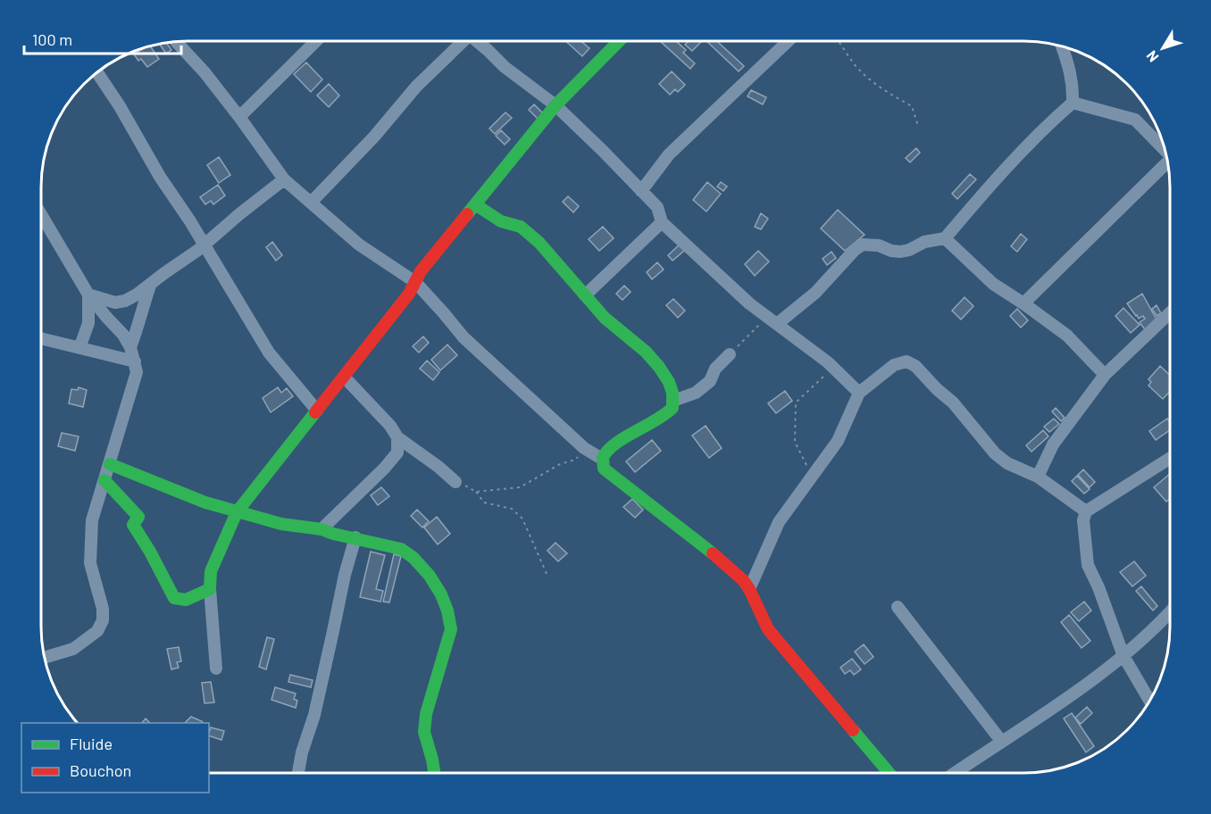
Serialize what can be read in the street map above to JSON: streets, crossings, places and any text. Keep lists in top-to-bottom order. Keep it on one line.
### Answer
{"legend":["Fluide","Bouchon"],"scale_bar":"100 m","north":"bottom left"}
